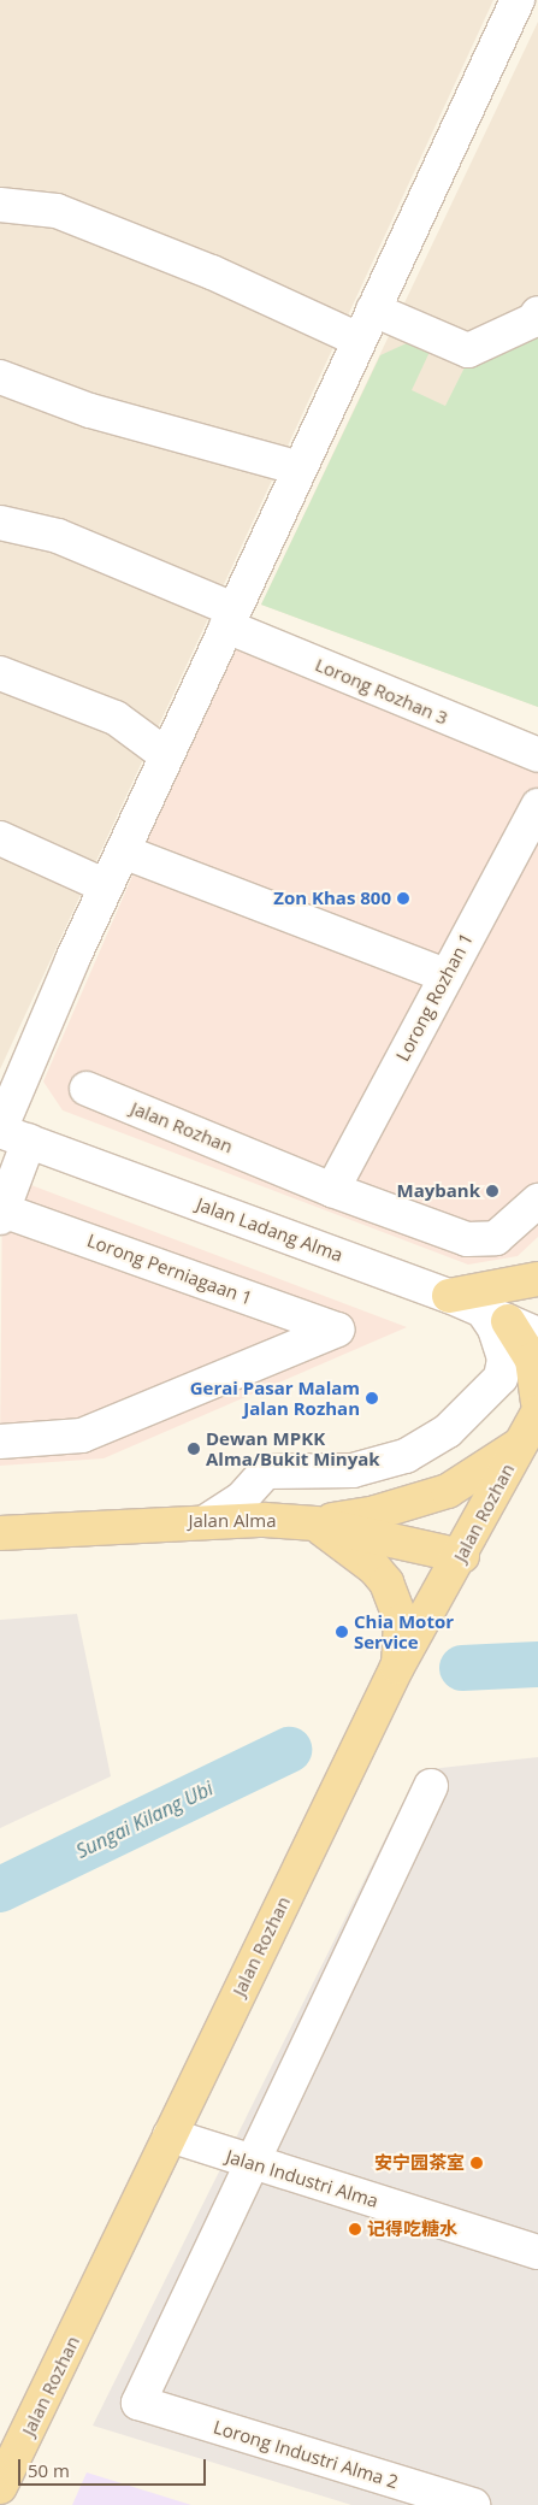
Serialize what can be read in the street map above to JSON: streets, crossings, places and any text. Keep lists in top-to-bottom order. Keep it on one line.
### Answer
{"streets":{"main road":["Jalan Rozhan","Jalan Alma"],"street":["Lorong Rozhan 3","Lorong Rozhan 1","Jalan Ladang Alma","Lorong Perniagaan 1","Jalan Industri Alma","Lorong Industri Alma 2"]},"crossings":[["Lorong Rozhan 1","Jalan Rozhan"],["Jalan Rozhan","Jalan Alma"],["Jalan Rozhan","Jalan Industri Alma"],["Jalan Industri Alma","Lorong Industri Alma 2"]],"water":["Sungai Kilang Ubi"],"places":["Zon Khas 800","Maybank","Gerai Pasar Malam Jalan Rozhan","Dewan MPKK Alma/Bukit Minyak","Chia Motor Service","安宁园茶室","记得吃糖水"],"scale_bar":"50 m"}
